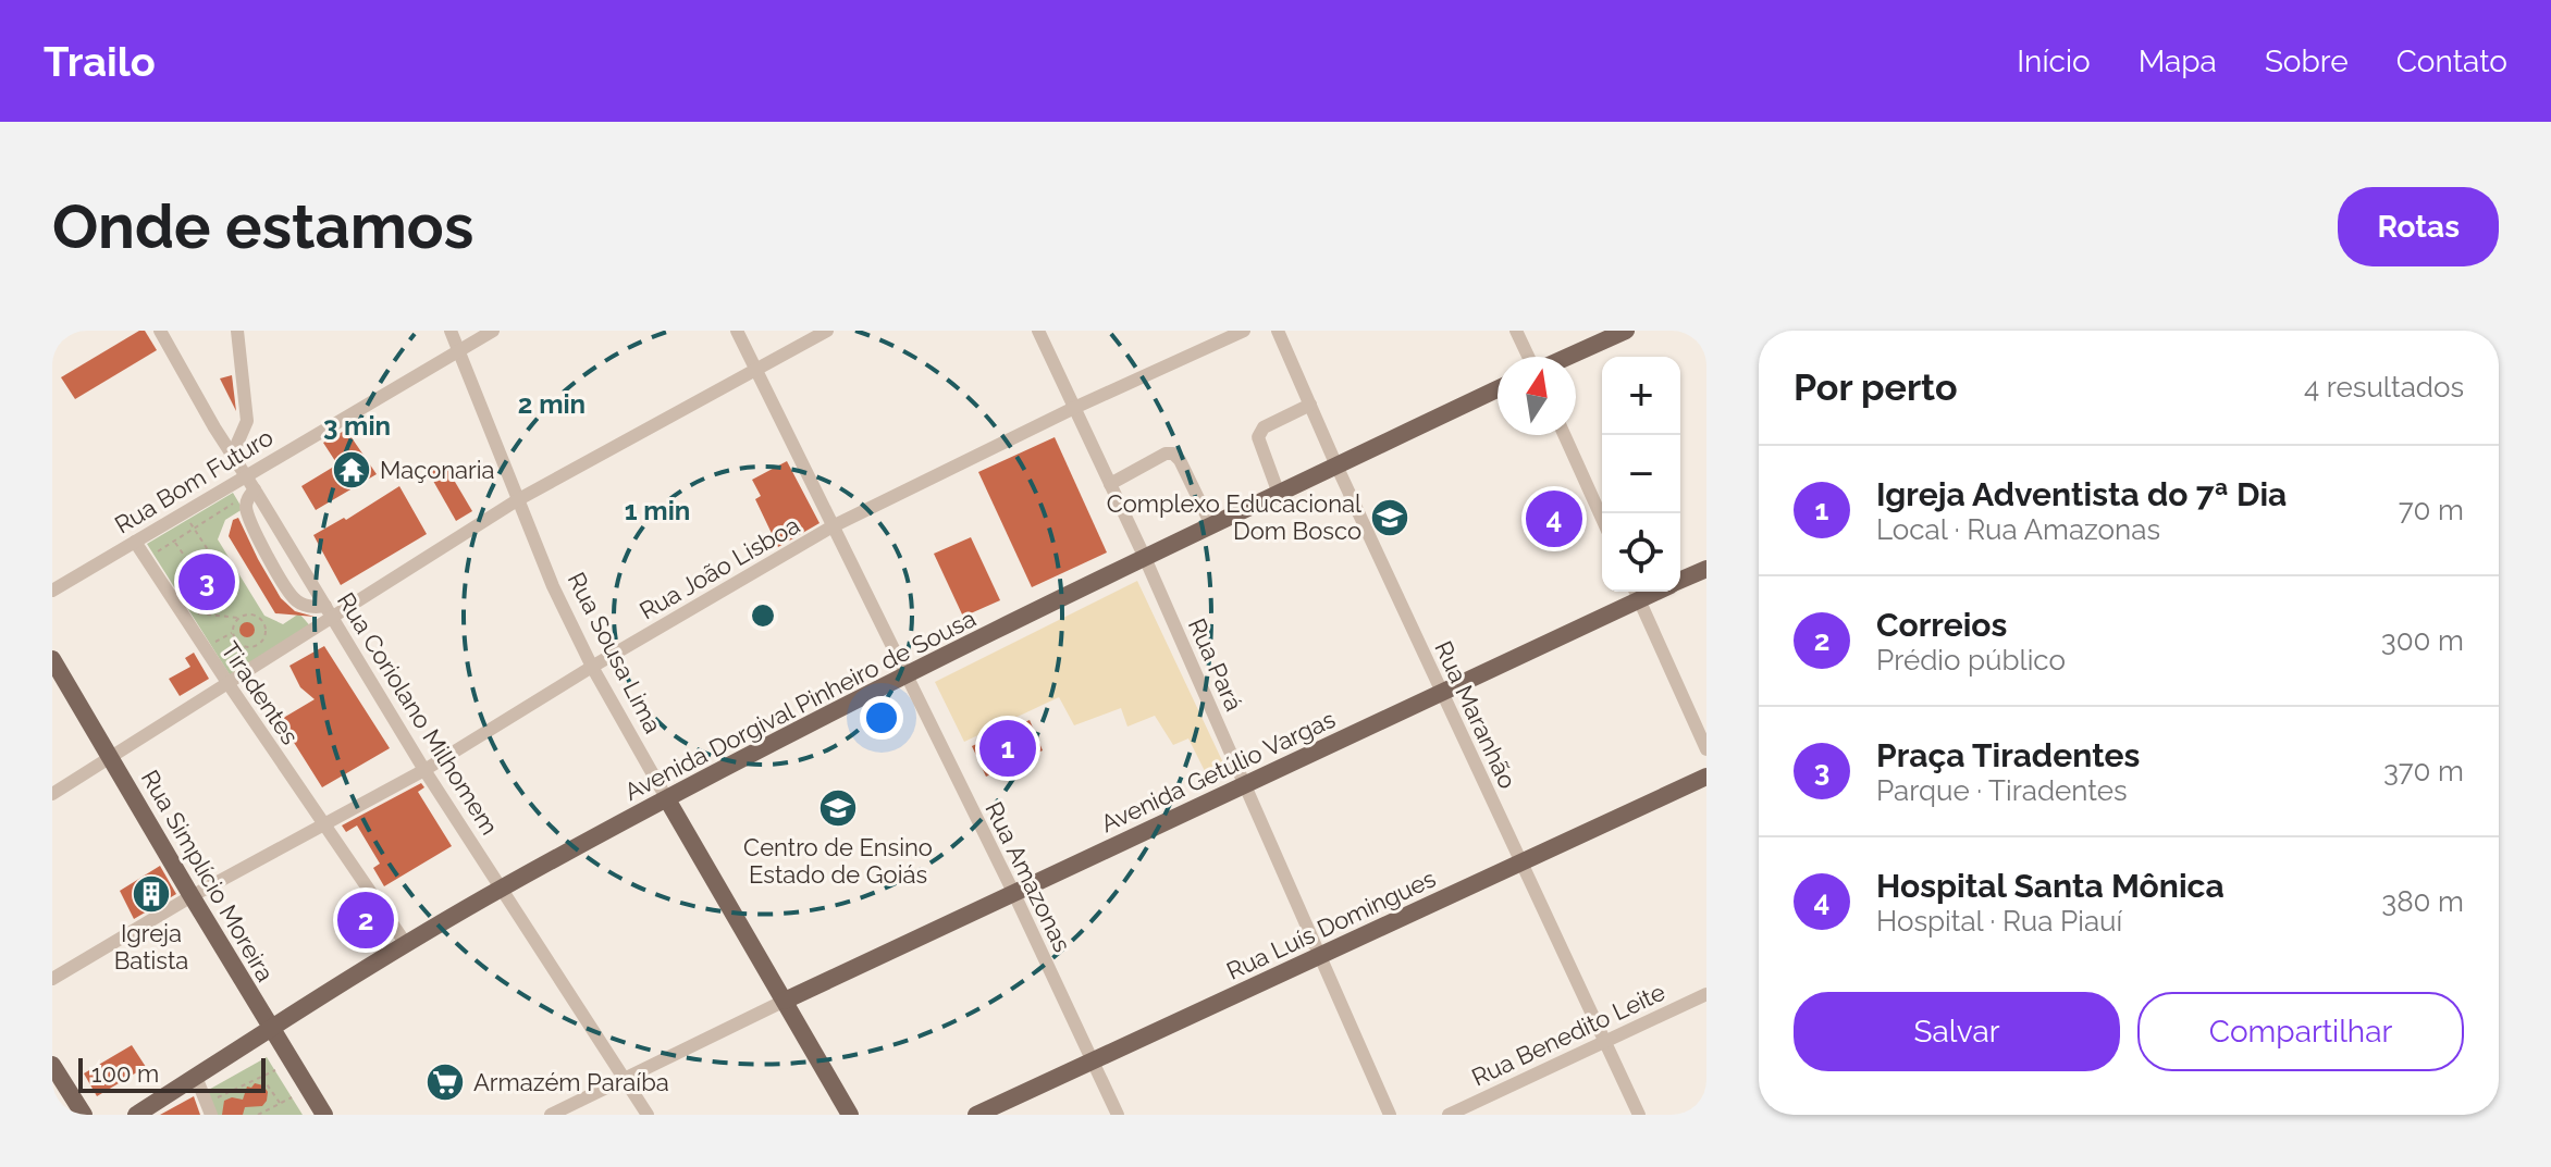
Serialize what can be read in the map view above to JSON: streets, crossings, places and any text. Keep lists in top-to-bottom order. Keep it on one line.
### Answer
{"streets":{"main road":["Rua Sousa Lima","Avenida Dorgival Pinheiro de Sousa","Avenida Getúlio Vargas","Rua Simplício Moreira","Rua Luís Domingues"],"street":["Rua Bom Futuro","Rua João Lisboa","Rua Pará","Tiradentes","Rua Coriolano Milhomem","Rua Maranhão","Rua Amazonas","Rua Benedito Leite"]},"crossings":[["Rua Bom Futuro","Rua Sousa Lima"],["Rua Bom Futuro","Tiradentes"],["Rua Bom Futuro","Rua Coriolano Milhomem"],["Rua João Lisboa","Rua Sousa Lima"],["Rua João Lisboa","Rua Pará"],["Rua João Lisboa","Tiradentes"],["Rua João Lisboa","Rua Coriolano Milhomem"],["Rua João Lisboa","Rua Simplício Moreira"],["Rua João Lisboa","Rua Amazonas"],["Rua Sousa Lima","Avenida Dorgival Pinheiro de Sousa"],["Rua Sousa Lima","Avenida Getúlio Vargas"],["Rua Pará","Avenida Dorgival Pinheiro de Sousa"],["Rua Pará","Avenida Getúlio Vargas"],["Rua Pará","Rua Luís Domingues"],["Tiradentes","Avenida Dorgival Pinheiro de Sousa"],["Avenida Dorgival Pinheiro de Sousa","Rua Coriolano Milhomem"],["Avenida Dorgival Pinheiro de Sousa","Rua Maranhão"],["Avenida Dorgival Pinheiro de Sousa","Rua Simplício Moreira"],["Avenida Dorgival Pinheiro de Sousa","Rua Amazonas"],["Rua Maranhão","Avenida Getúlio Vargas"],["Rua Maranhão","Rua Luís Domingues"],["Rua Maranhão","Rua Benedito Leite"],["Avenida Getúlio Vargas","Rua Amazonas"],["Rua Amazonas","Rua Luís Domingues"]],"places":{"temple":["Maçonaria"],"school or university":["Complexo Educacional Dom Bosco","Centro de Ensino Estado de Goiás"],"building":["Igreja Batista"],"supermarket":["Armazém Paraíba"]},"scale_bar":"100 m","north":"top","page":{"header":"Trailo","nav":["Início","Mapa","Sobre","Contato"],"buttons":["Rotas",["Salvar","Compartilhar"]],"title":"Onde estamos","heading":["Por perto","4 resultados"],"map_buttons":["+","−"],"list":[{"mark":"1","name":"Igreja Adventista do 7ª Dia","note":"Local · Rua Amazonas","value":"70 m"},{"mark":"2","name":"Correios","note":"Prédio público","value":"300 m"},{"mark":"3","name":"Praça Tiradentes","note":"Parque · Tiradentes","value":"370 m"},{"mark":"4","name":"Hospital Santa Mônica","note":"Hospital · Rua Piauí","value":"380 m"}],"pins":["4","3","1","2"],"scale":"100 m"},"rings":["2 min","3 min","1 min"]}
